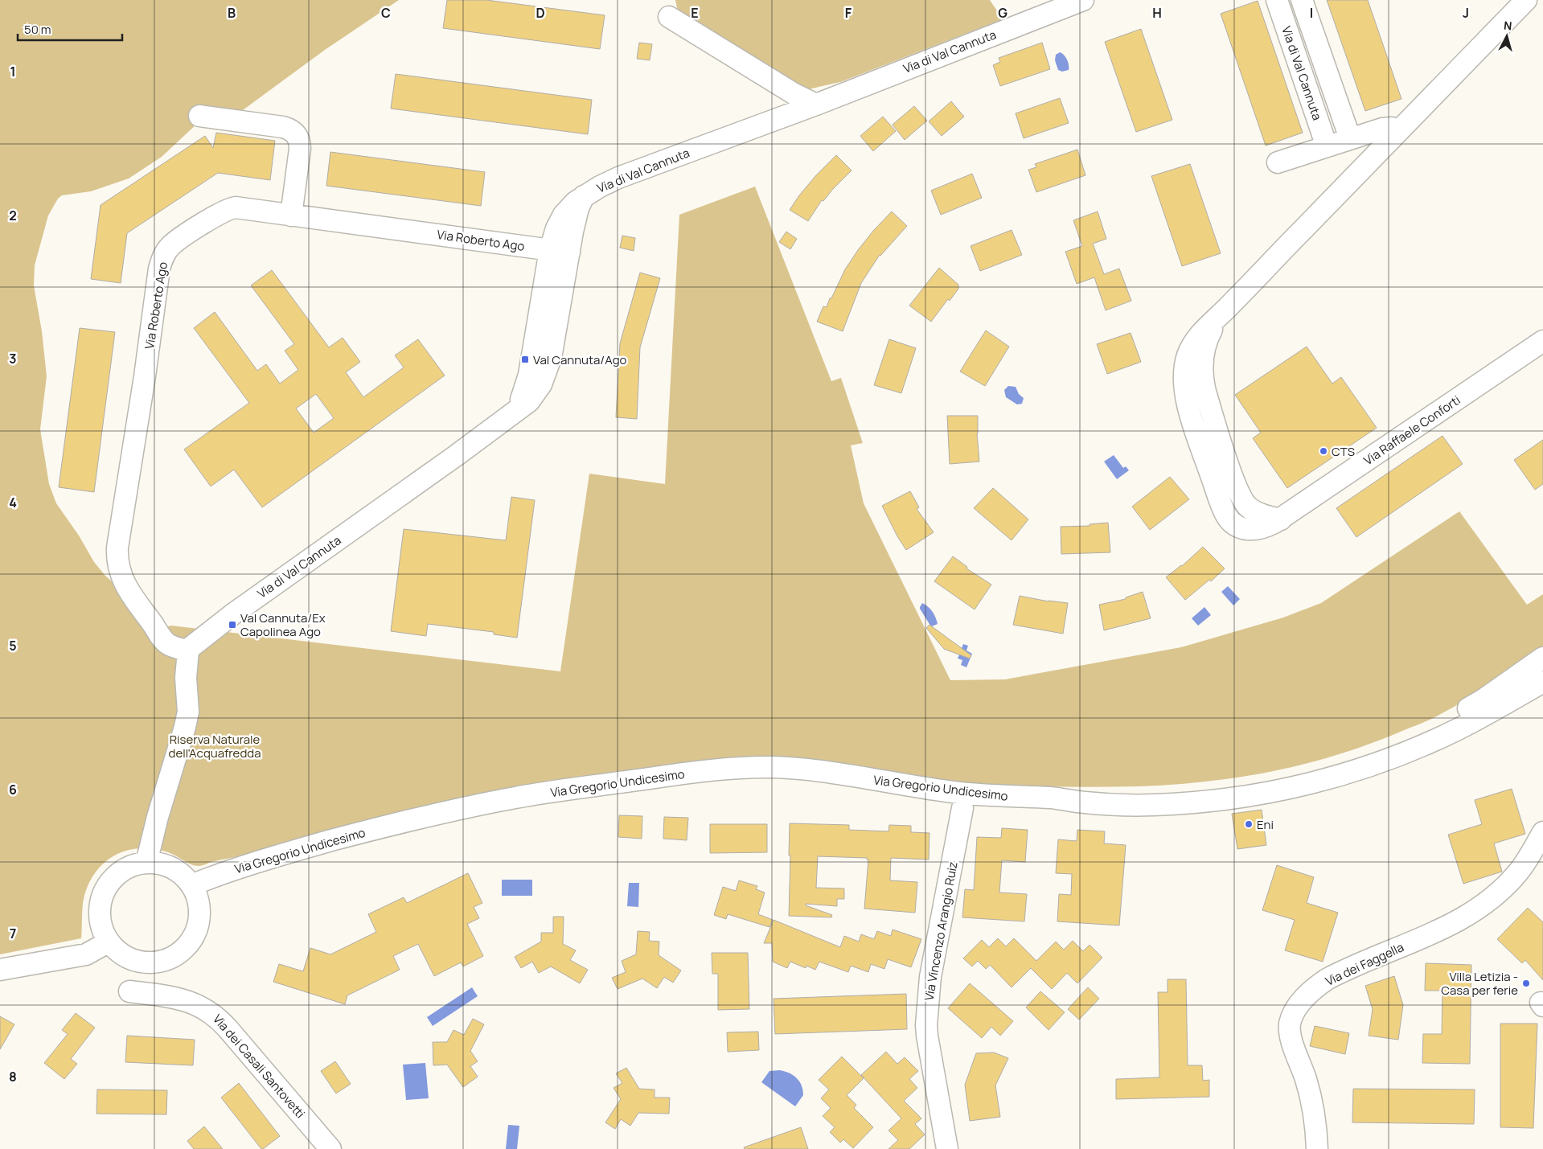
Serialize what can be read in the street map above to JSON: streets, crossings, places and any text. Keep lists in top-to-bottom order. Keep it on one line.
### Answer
{"streets":{"street":["Via di Val Cannuta","Via Roberto Ago","Via Raffaele Conforti","Via Gregorio Undicesimo","Via Vincenzo Arangio Ruiz","Via dei Faggella","Via dei Casali Santovetti"]},"crossings":[["Via di Val Cannuta","Via Roberto Ago"]],"parks":["Riserva Naturale dell'Acquafredda"],"places":{"transit":["Val Cannuta/Ago","Val Cannuta/Ex Capolinea Ago"],"other":["CTS","Eni","Villa Letizia - Casa per ferie"]},"scale_bar":"50 m","north":"top","grid":{"columns":["B","C","D","E","F","G","H","I","J"],"rows":["1","2","3","4","5","6","7","8"]}}
